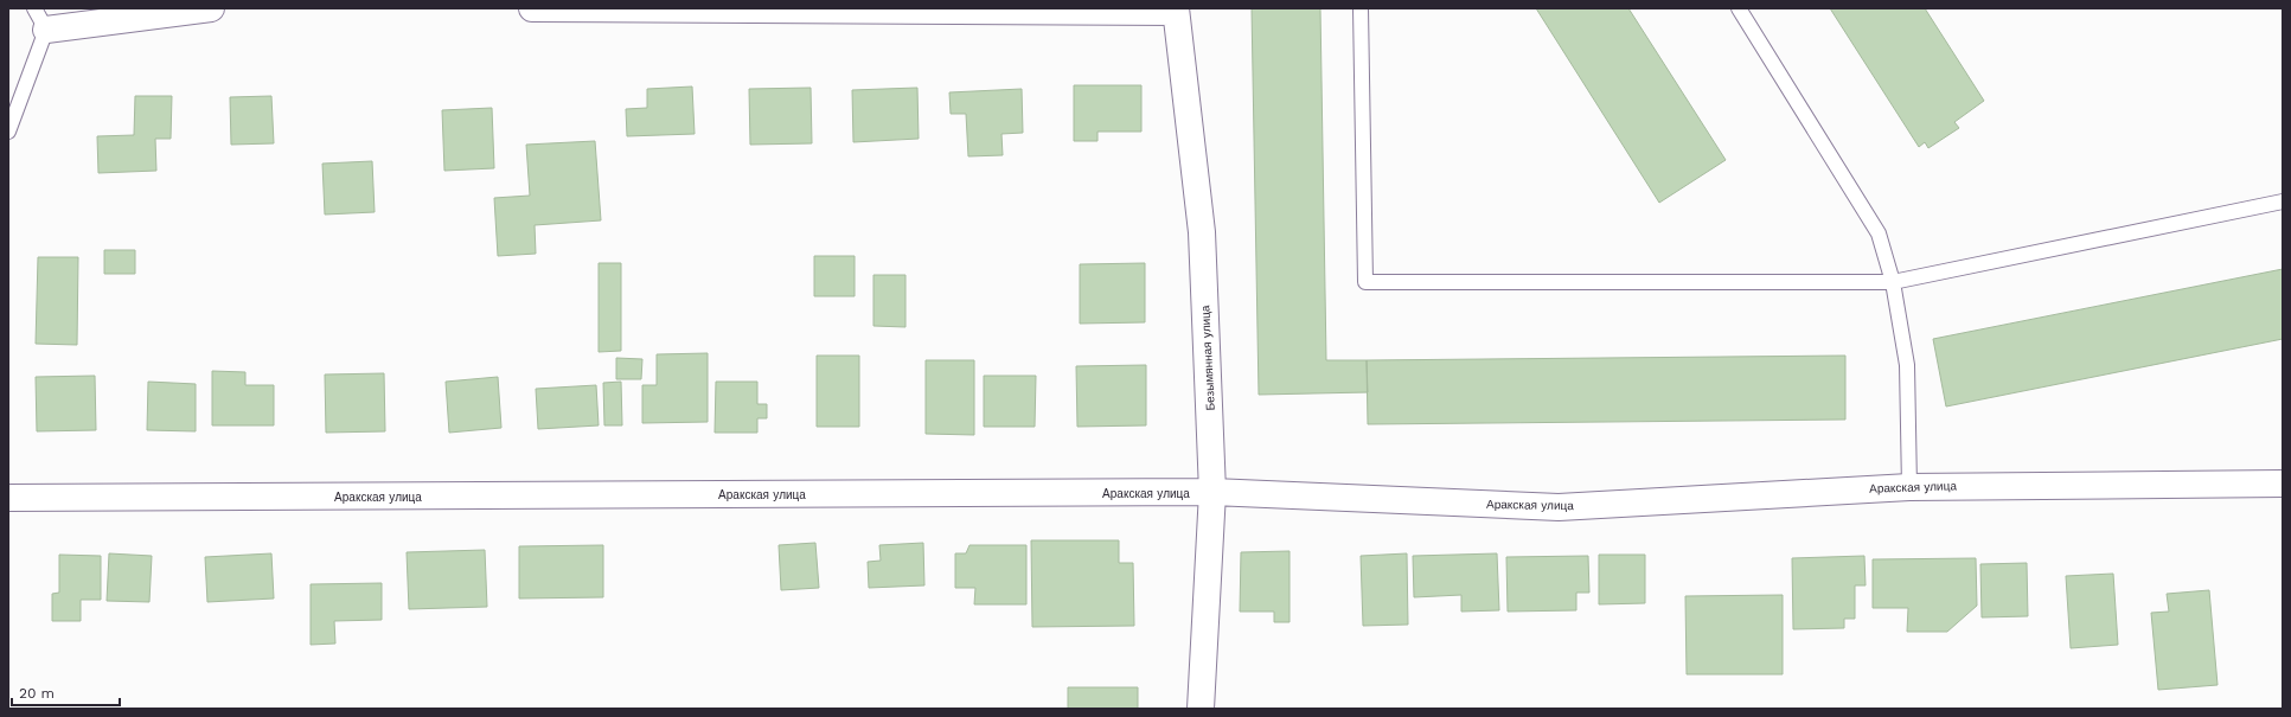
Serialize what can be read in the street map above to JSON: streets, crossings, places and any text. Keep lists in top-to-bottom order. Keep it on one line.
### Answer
{"streets":{"street":["Безымянная улица","Аракская улица"]},"crossings":[["Безымянная улица","Аракская улица"]],"scale_bar":"20 m"}
